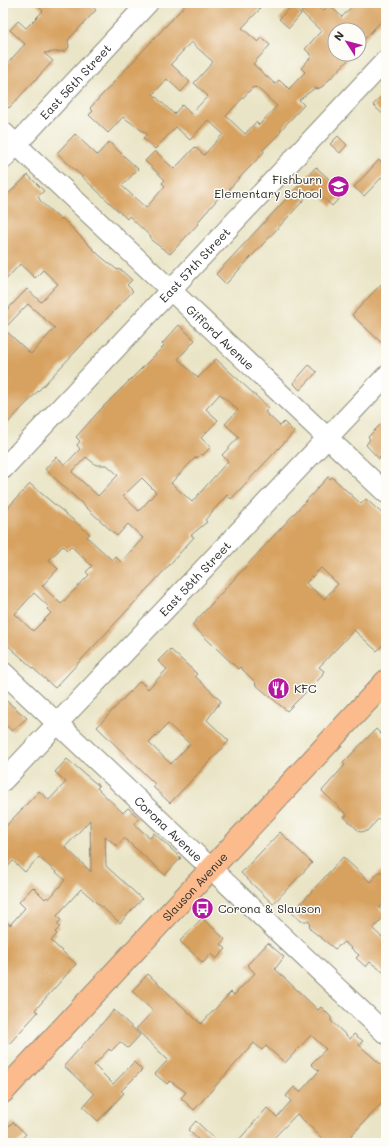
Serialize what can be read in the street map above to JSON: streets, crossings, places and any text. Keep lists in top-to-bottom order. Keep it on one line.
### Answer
{"streets":{"main road":["Slauson Avenue"],"street":["East 56th Street","East 57th Street","Gifford Avenue","East 58th Street","Corona Avenue"]},"crossings":[["East 56th Street","Gifford Avenue"],["East 57th Street","Gifford Avenue"],["Gifford Avenue","East 58th Street"],["East 58th Street","Corona Avenue"],["Corona Avenue","Slauson Avenue"]],"places":{"school or university":["Fishburn Elementary School"],"restaurant":["KFC"],"bus stop":["Corona & Slauson"]},"north":"top left"}
